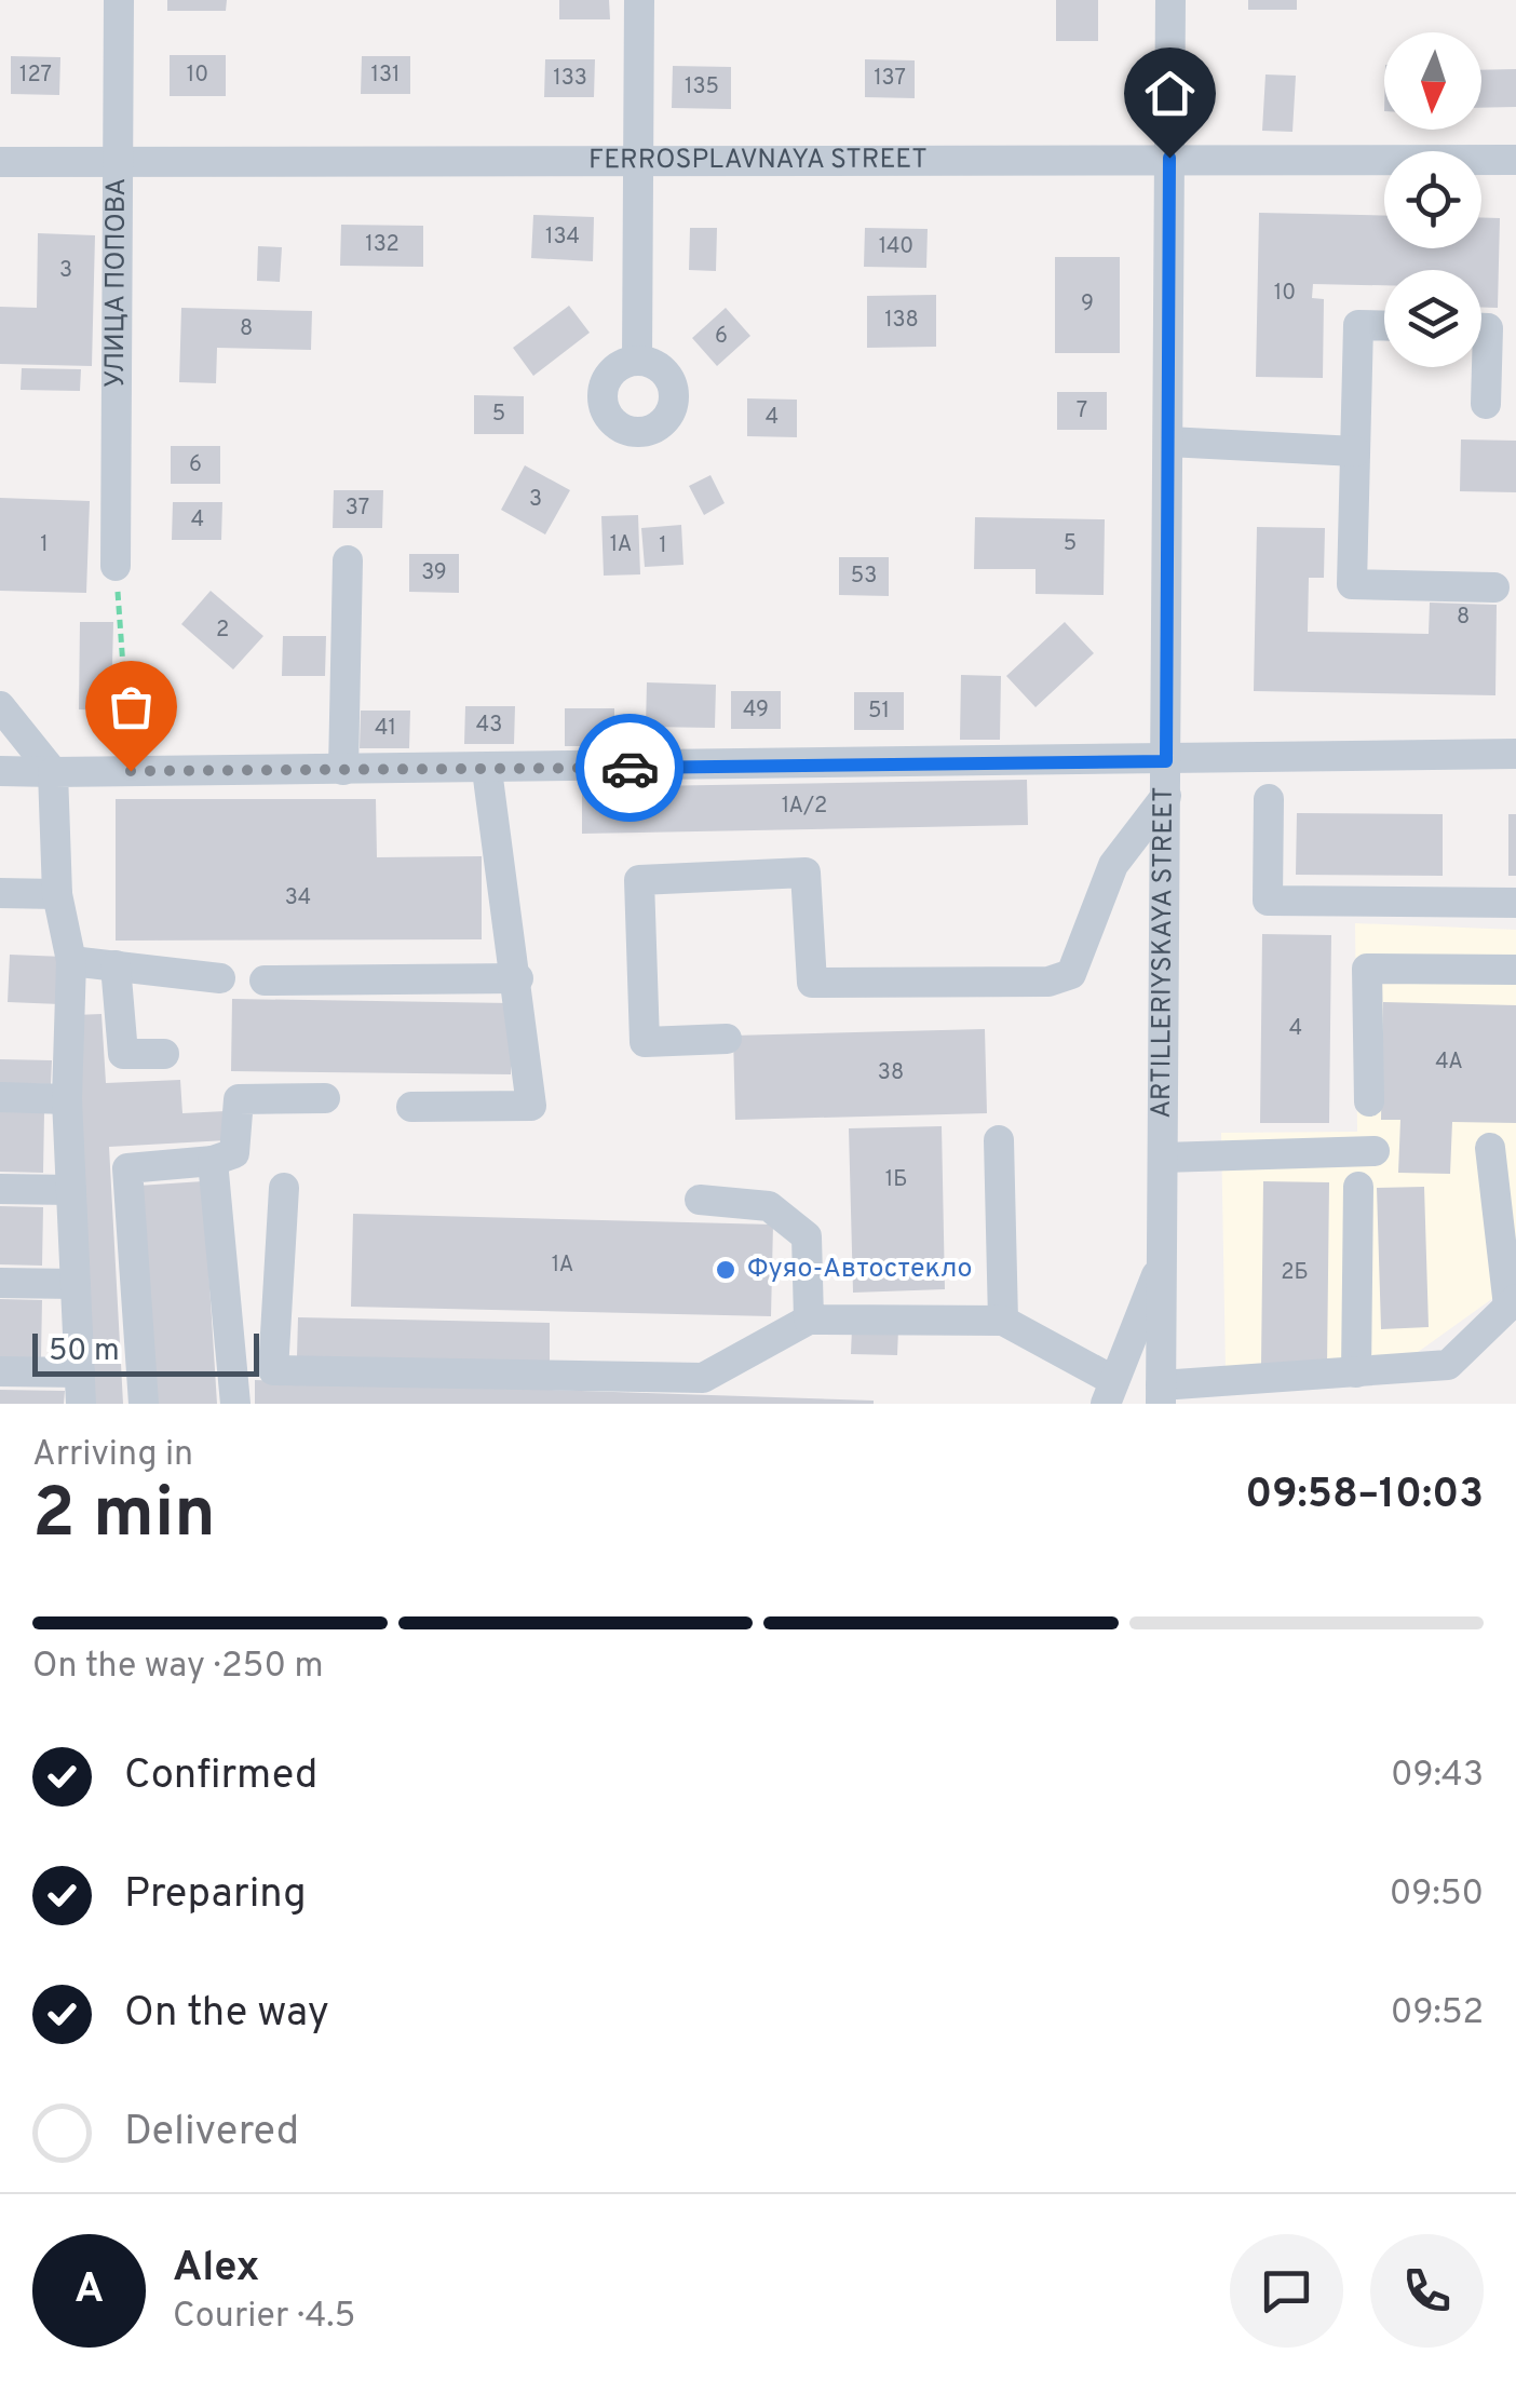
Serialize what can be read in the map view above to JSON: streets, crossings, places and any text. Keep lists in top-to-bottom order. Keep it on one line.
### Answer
{"streets":{"street":["FERROSPLAVNAYA STREET","УЛИЦА ПОПОВА","ARTILLERIYSKAYA STREET"]},"crossings":[["FERROSPLAVNAYA STREET","УЛИЦА ПОПОВА"],["FERROSPLAVNAYA STREET","ARTILLERIYSKAYA STREET"]],"places":["Фуяо-Автостекло"],"house_numbers":["127","10","131","133","137","135","134","132","140","3","10","9","138","8","6","7","5","4","6","3","37","4","5","1","1А","1","39","53","8","2","49","51","43","41","1А/2","34","4","4А","38","1Б","1А","2Б"],"scale_bar":"50 m","north":"bottom","page":{"scale":"50 m","heading":["2 min","Arriving in","09:58–10:03"],"panel":["Alex","Courier · 4.5"],"bar":"On the way · 250 m","list":[["Confirmed","09:43"],["Preparing","09:50"],["On the way","09:52"],"Delivered"],"round":"A"}}
